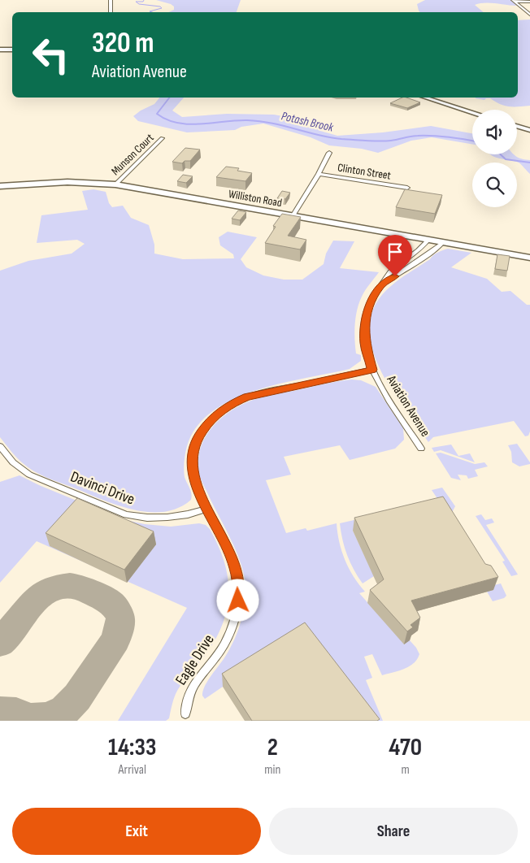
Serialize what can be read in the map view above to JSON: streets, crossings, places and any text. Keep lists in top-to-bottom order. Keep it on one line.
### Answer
{"streets":{"main road":["Williston Road"],"street":["Munson Court","Clinton Street","Aviation Avenue","Davinci Drive","Eagle Drive"]},"crossings":[["Munson Court","Williston Road"],["Williston Road","Aviation Avenue"],["Aviation Avenue","Eagle Drive"],["Davinci Drive","Eagle Drive"]],"water":["Potash Brook"],"page":{"turn":["320 m","Aviation Avenue"],"eta":["14:33","Arrival","2","min","470","m"],"buttons":["Exit","Share"]}}
